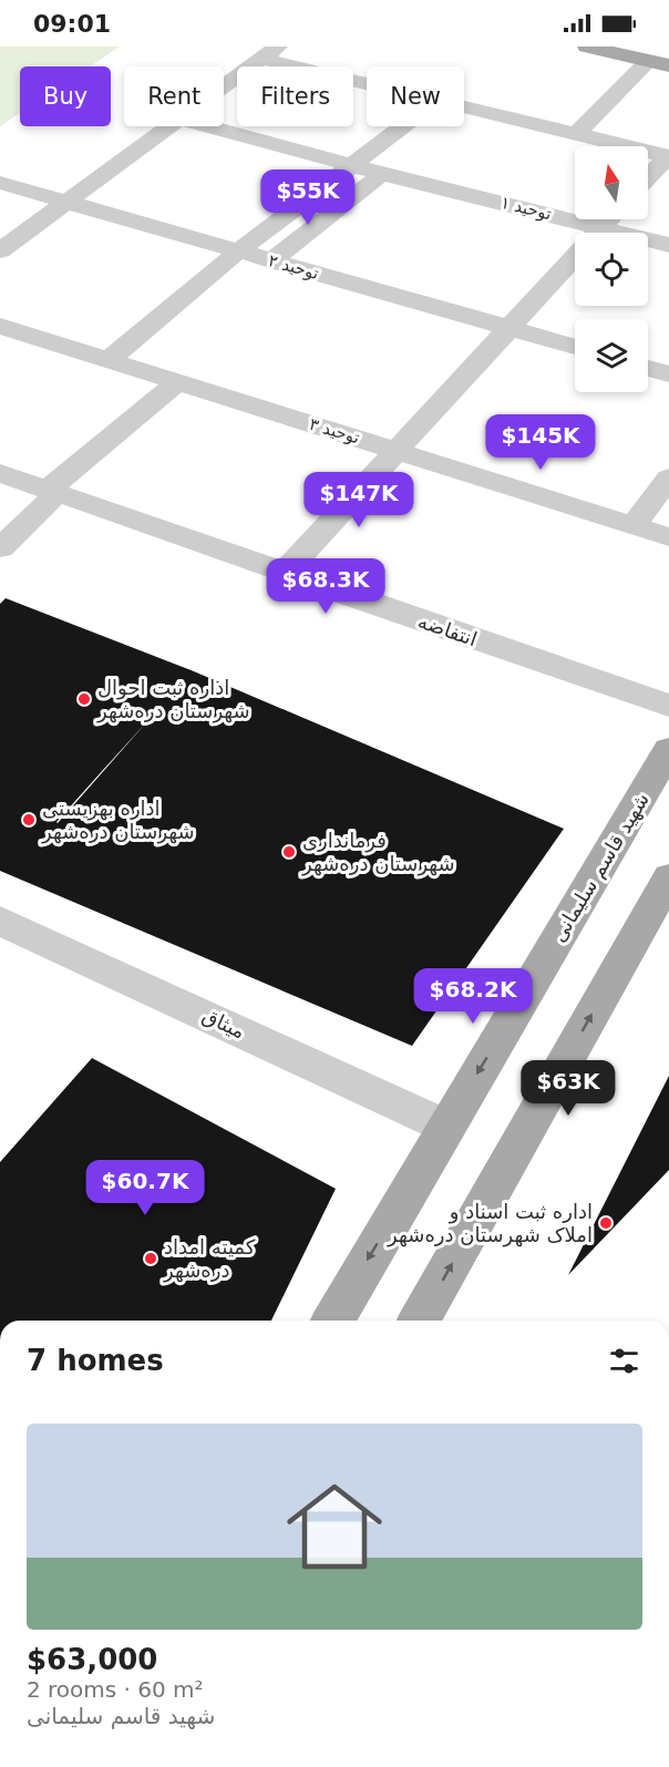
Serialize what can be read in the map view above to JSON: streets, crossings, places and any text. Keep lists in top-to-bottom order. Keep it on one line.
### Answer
{"streets":{"main road":["شهید قاسم سلیمانی"],"street":["توحید ۱","توحید ۲","توحید ۳","انتفاضه","میثاق"]},"crossings":[["شهید قاسم سلیمانی","میثاق"]],"places":["اداره ثبت احوال شهرستان دره‌شهر","اداره بهزیستی شهرستان دره‌شهر","فرمانداری شهرستان دره‌شهر","اداره ثبت اسناد و املاک شهرستان دره‌شهر","کمیته امداد دره‌شهر"],"north":"top","page":{"status":"09:01","chip":["Buy","Rent","Filters","New"],"price":["$55K","$145K","$147K","$68.3K","$68.2K","$63K","$60.7K"],"heading":"7 homes","list":[{"name":"$63,000","note":"2 rooms · 60 m² · شهید قاسم سلیمانی"}]}}
